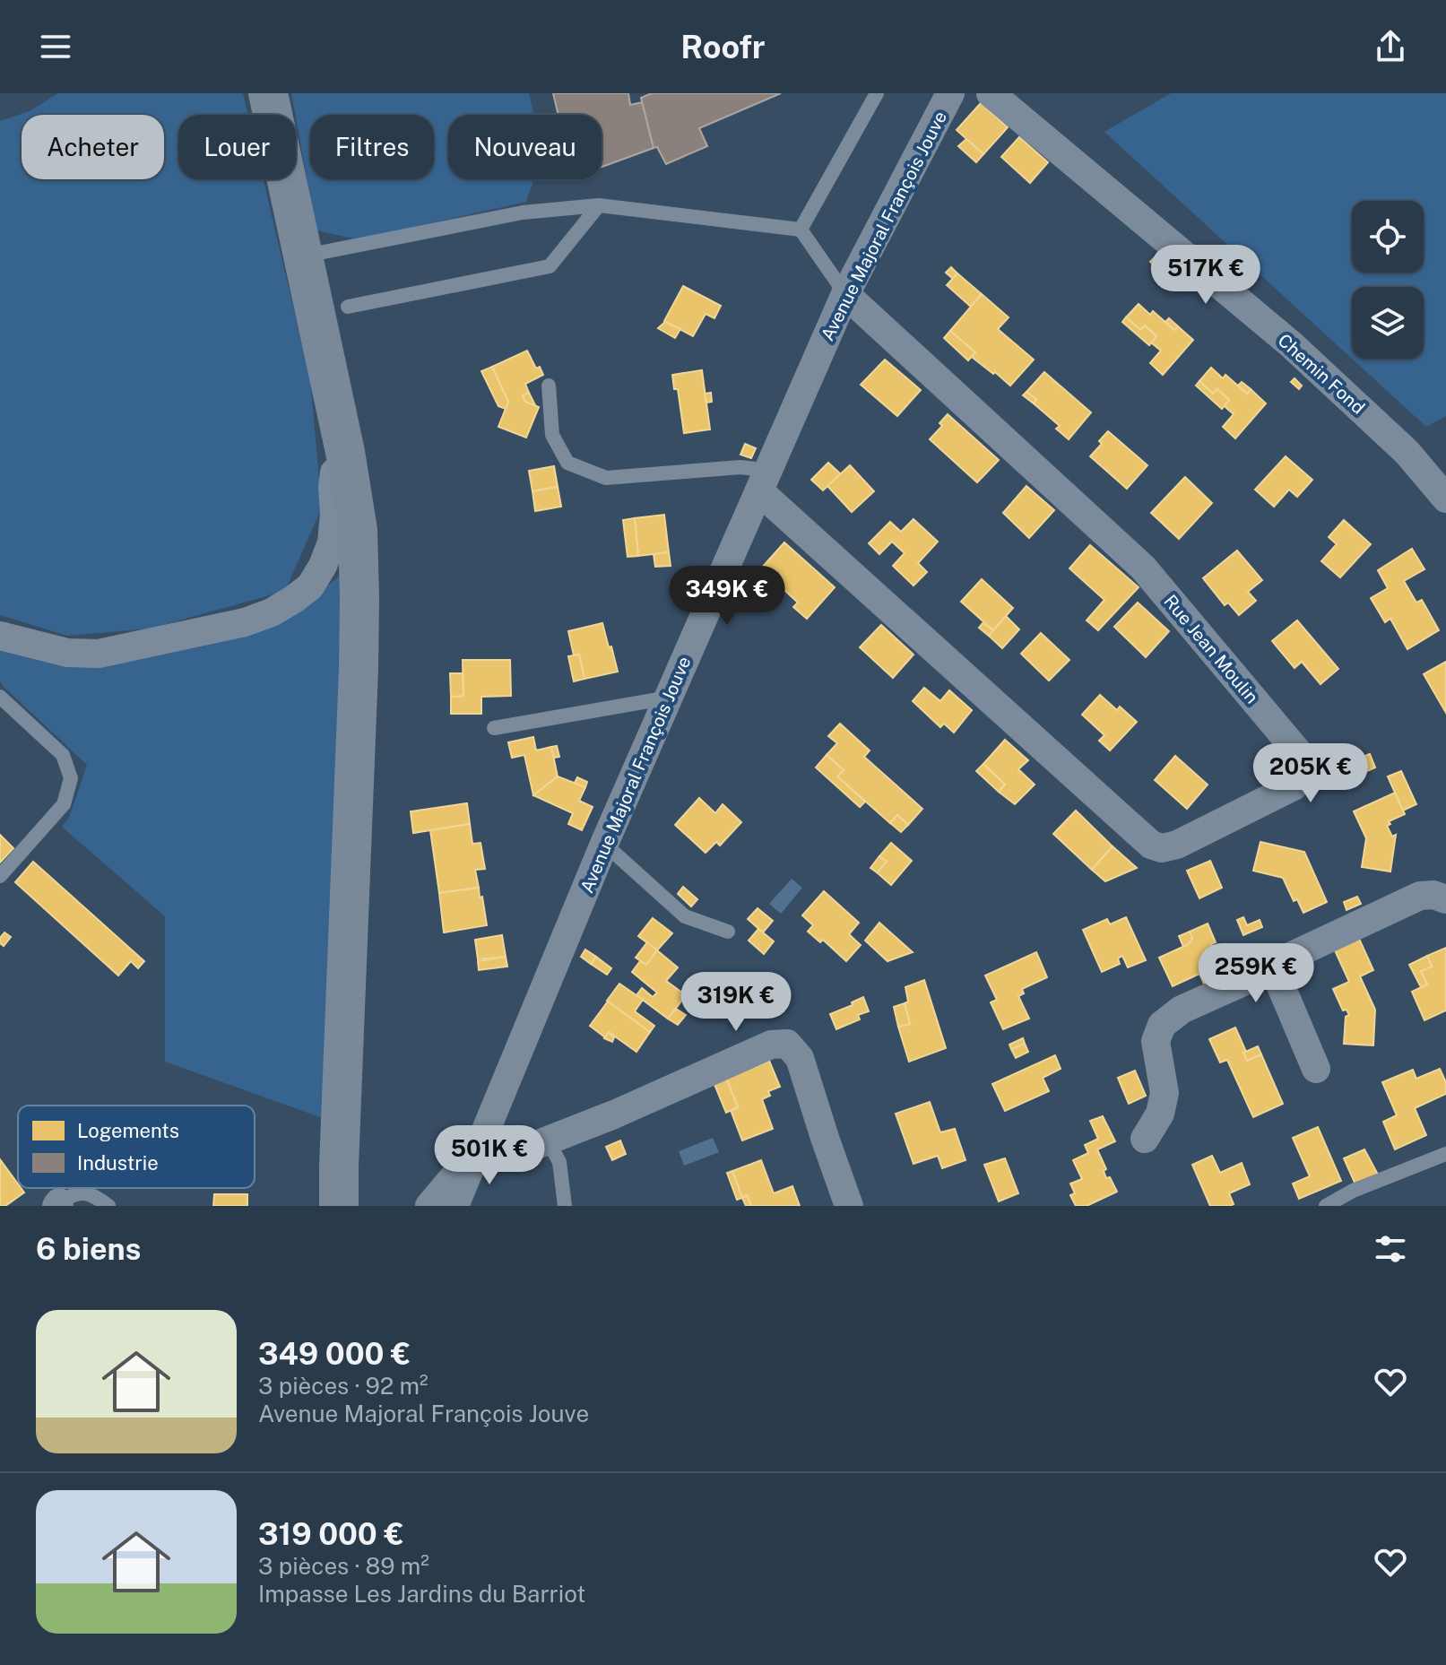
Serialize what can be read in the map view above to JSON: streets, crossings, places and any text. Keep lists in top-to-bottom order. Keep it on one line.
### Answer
{"streets":{"street":["Avenue Majoral François Jouve","Chemin Fond","Rue Jean Moulin"]},"crossings":[["Avenue Majoral François Jouve","Rue Jean Moulin"]],"legend":["Logements","Industrie"],"page":{"header":"Roofr","chip":["Acheter","Louer","Filtres","Nouveau"],"price":["517K €","349K €","205K €","259K €","319K €","501K €"],"heading":"6 biens","list":[{"name":"349 000 €","note":"3 pièces · 92 m² · Avenue Majoral François Jouve"},{"name":"319 000 €","note":"3 pièces · 89 m² · Impasse Les Jardins du Barriot"}]}}
